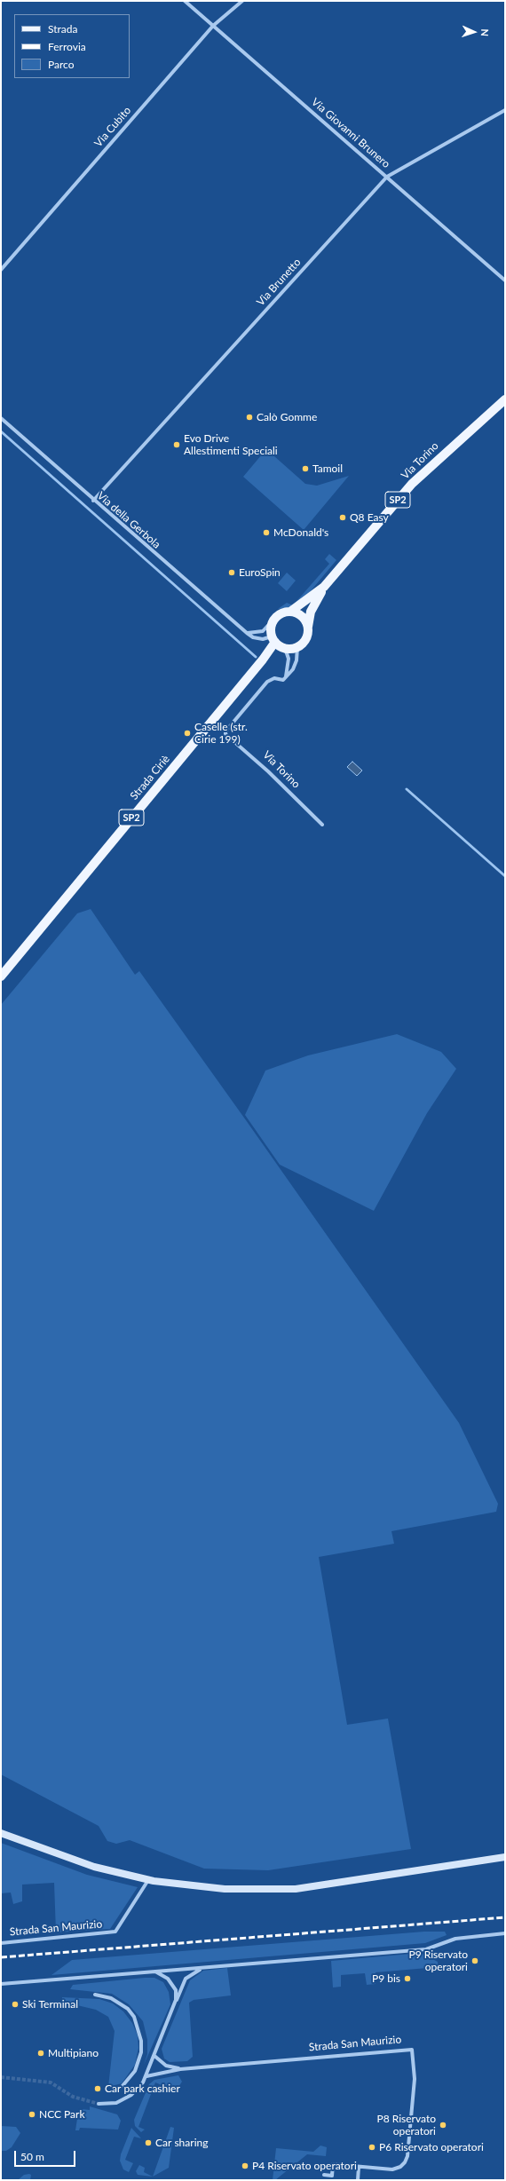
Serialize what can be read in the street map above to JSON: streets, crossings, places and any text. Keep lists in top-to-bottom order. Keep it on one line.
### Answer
{"streets":{"main road":["Via Torino","SP2","Strada Ciriè"],"street":["Via Cubito","Via Giovanni Brunero","Via Brunetto","Via della Gerbola","Strada San Maurizio"]},"crossings":[["Via Cubito","Via Giovanni Brunero"],["Via Giovanni Brunero","Via Brunetto"],["Via Brunetto","Via della Gerbola"],["Via Torino","Via della Gerbola"],["Via Torino","Strada Ciriè"],["Via della Gerbola","Strada Ciriè"]],"places":["Calò Gomme","Evo Drive Allestimenti Speciali","Tamoil","Q8 Easy","McDonald's","EuroSpin","Caselle (str. Cirie 199)","P9 Riservato operatori","P9 bis","Ski Terminal","Multipiano","Car park cashier","NCC Park","P8 Riservato operatori","Car sharing","P6 Riservato operatori","P4 Riservato operatori"],"legend":["Strada","Ferrovia","Parco"],"scale_bar":"50 m","north":"right"}
